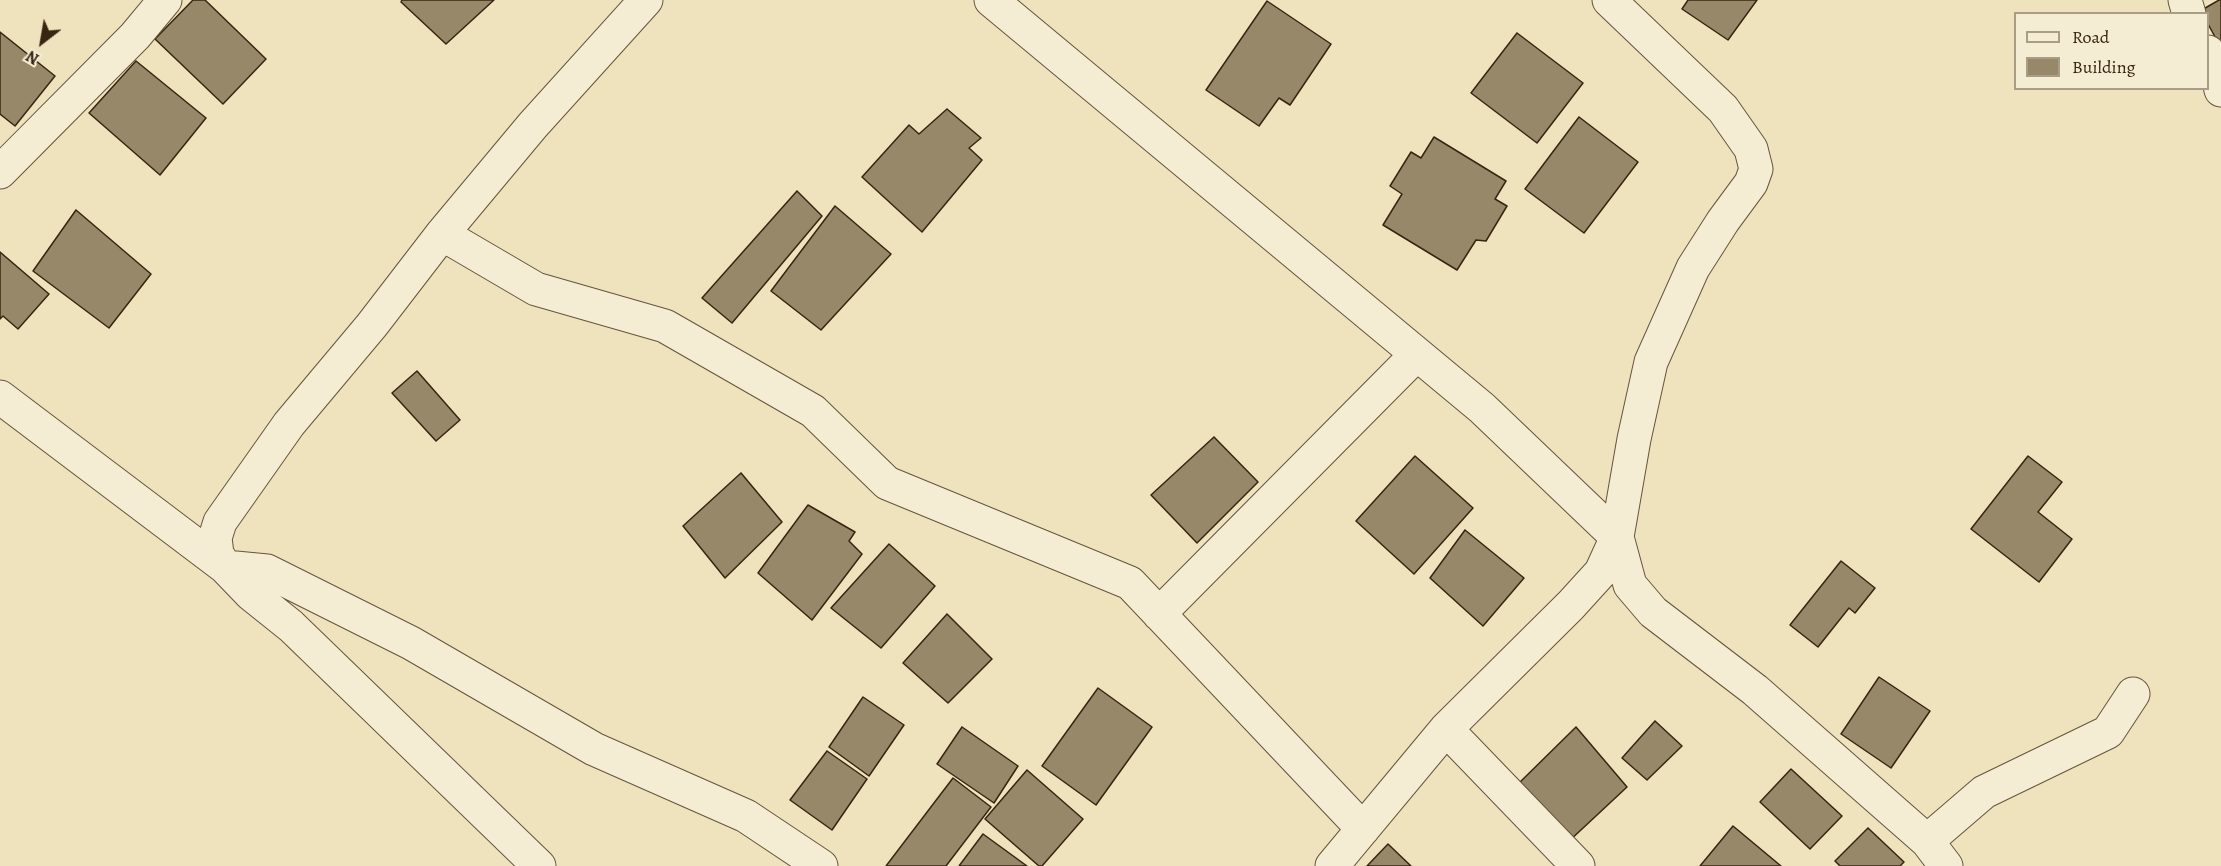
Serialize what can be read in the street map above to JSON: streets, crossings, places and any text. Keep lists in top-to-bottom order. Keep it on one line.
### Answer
{"legend":["Road","Building"],"north":"bottom left"}
